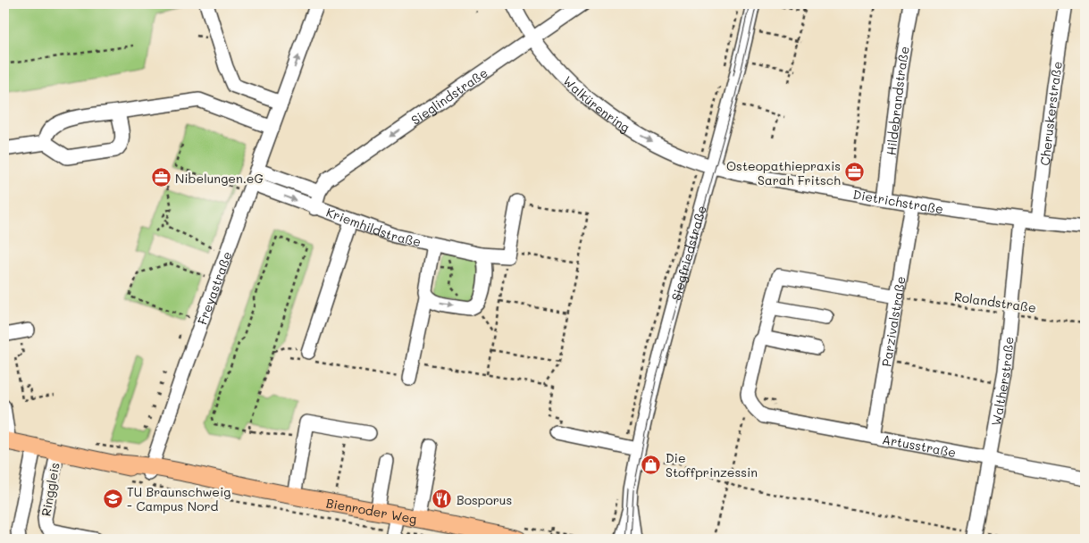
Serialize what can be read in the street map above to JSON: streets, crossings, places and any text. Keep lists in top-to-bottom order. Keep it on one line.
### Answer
{"streets":{"main road":["Bienroder Weg"],"street":["Sieglindstraße","Hildebrandstraße","Walkürenring","Cheruskerstraße","Dietrichstraße","Kriemhildstraße","Siegfriedstraße","Freyastraße","Parzivalstraße","Waltherstraße","Artusstraße","Ringgleis"],"path":["Rolandstraße"]},"crossings":[["Sieglindstraße","Walkürenring"],["Sieglindstraße","Kriemhildstraße"],["Hildebrandstraße","Dietrichstraße"],["Walkürenring","Dietrichstraße"],["Walkürenring","Siegfriedstraße"],["Cheruskerstraße","Dietrichstraße"],["Dietrichstraße","Siegfriedstraße"],["Dietrichstraße","Parzivalstraße"],["Dietrichstraße","Waltherstraße"],["Kriemhildstraße","Freyastraße"],["Freyastraße","Bienroder Weg"],["Rolandstraße","Parzivalstraße"],["Rolandstraße","Waltherstraße"],["Parzivalstraße","Artusstraße"],["Waltherstraße","Artusstraße"],["Ringgleis","Bienroder Weg"]],"one_way":["Sieglindstraße","Walkürenring"],"places":{"office":["Osteopathiepraxis Sarah Fritsch","Nibelungen.eG"],"shop":["Die Stoffprinzessin"],"school or university":["TU Braunschweig - Campus Nord"],"restaurant":["Bosporus"]}}
